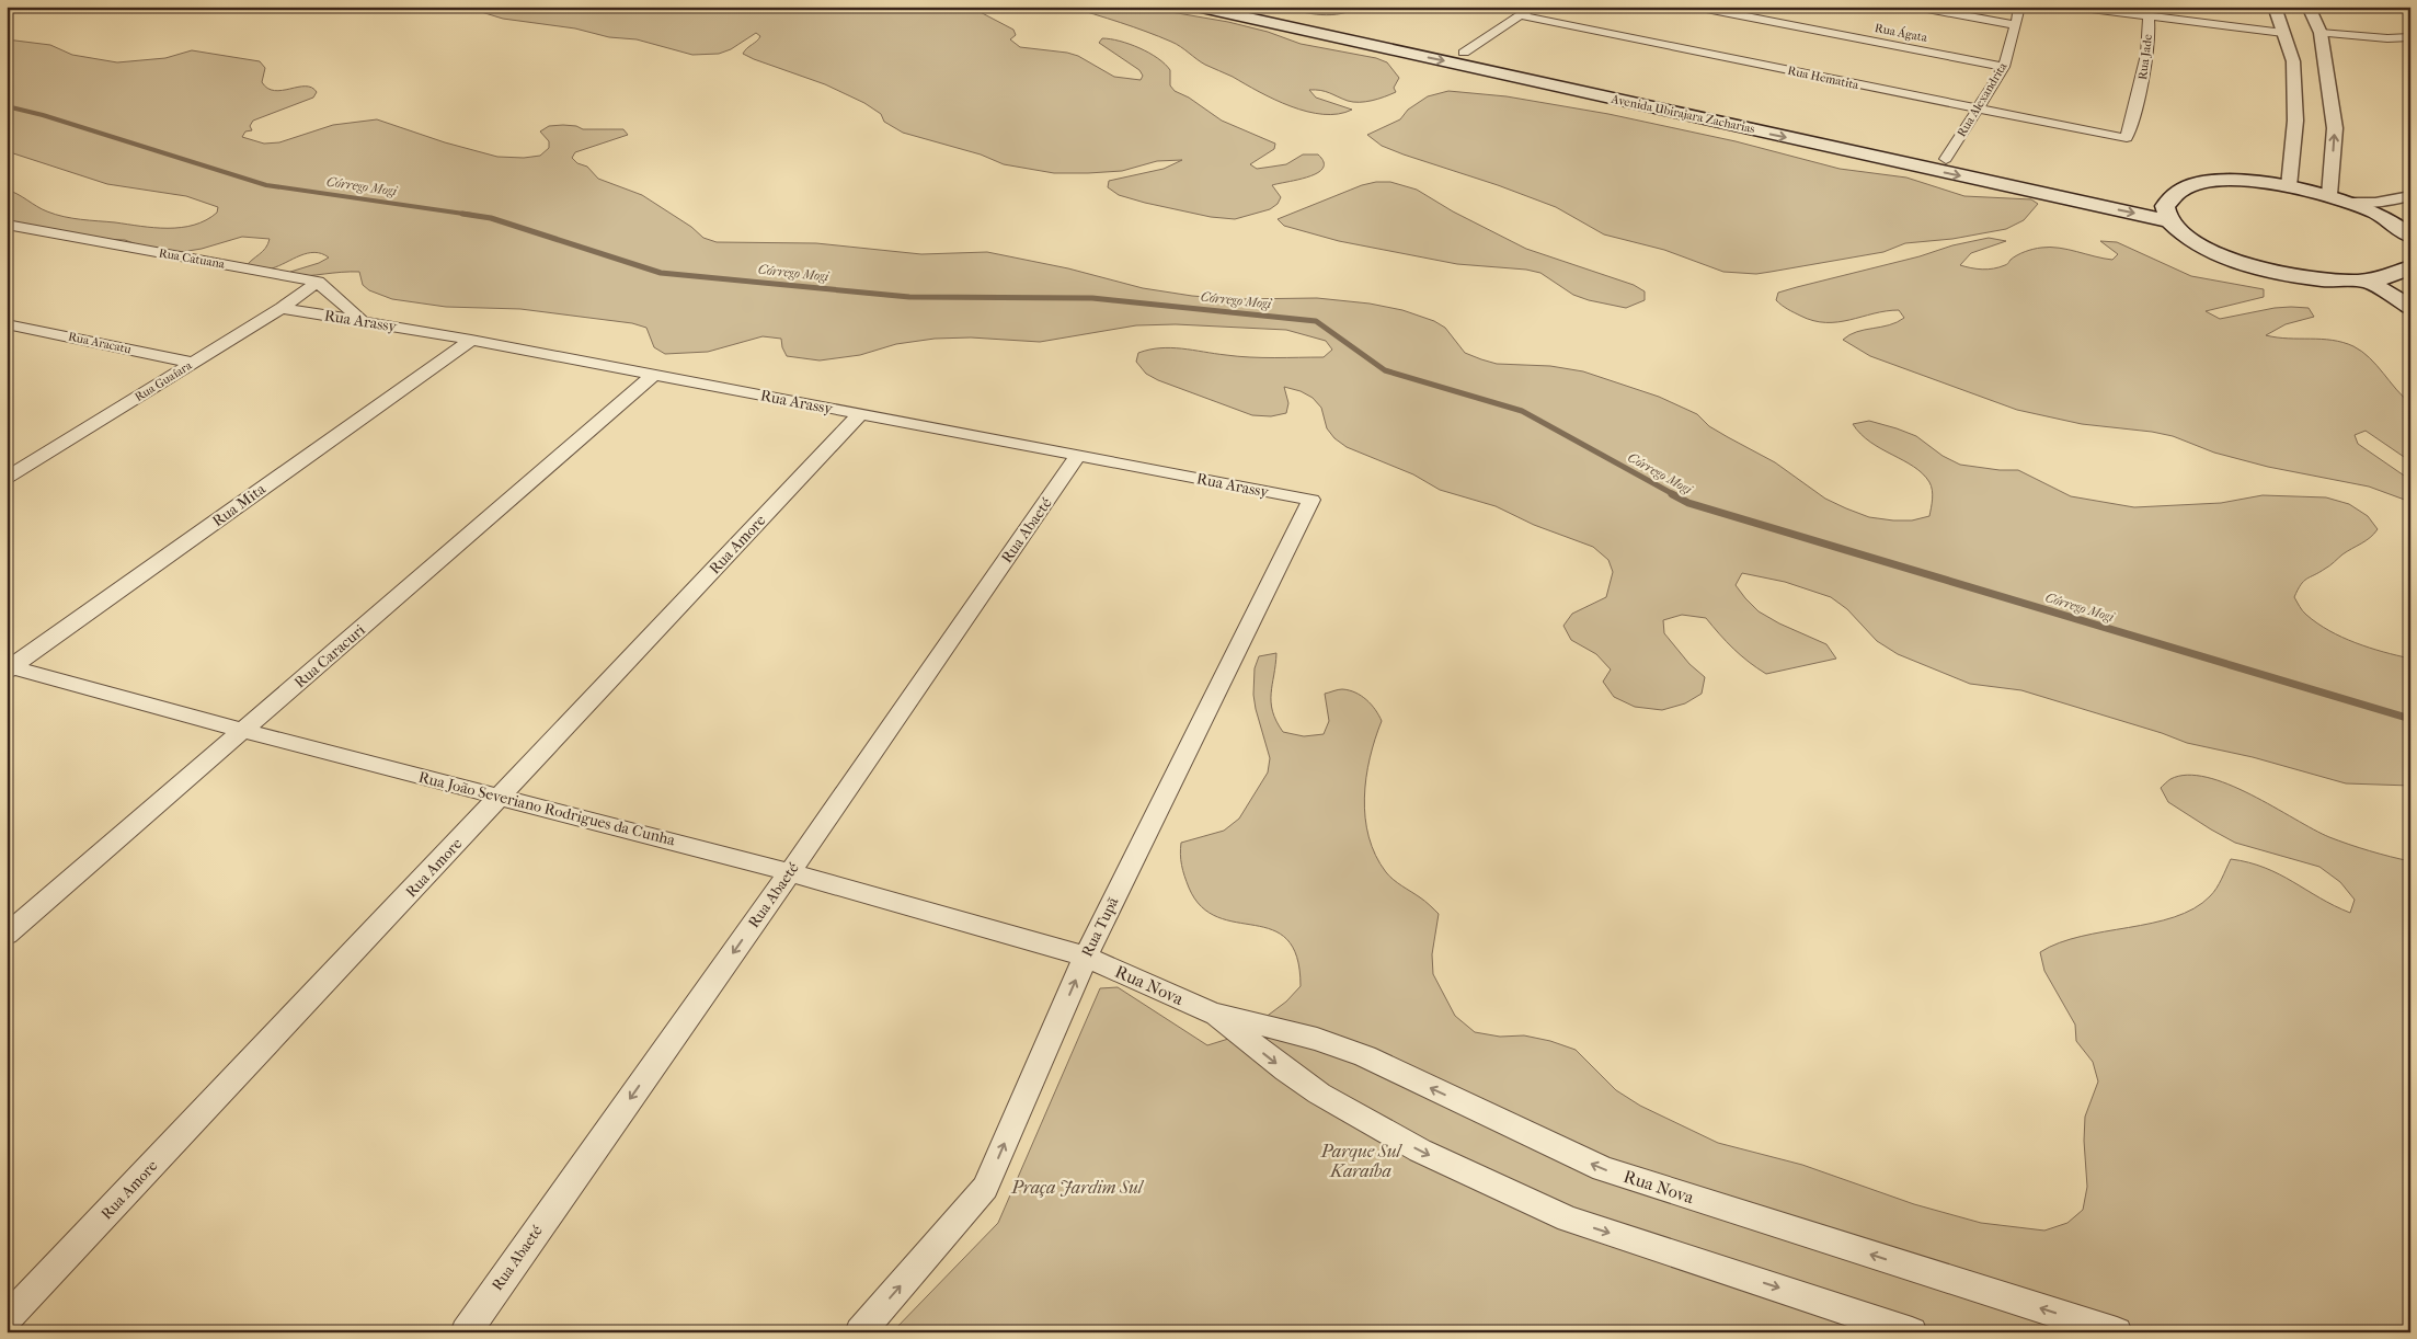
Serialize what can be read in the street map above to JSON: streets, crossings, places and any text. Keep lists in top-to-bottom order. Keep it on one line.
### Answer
{"streets":{"main road":["Avenida Ubirajara Zacharias"],"street":["Rua Ágata","Rua Jade","Rua Hematita","Rua Alexandrita","Rua Catuana","Rua Arassy","Rua Aracatu","Rua Guaíara","Rua Mita","Rua Abaeté","Rua Amore","Rua Caracuri","Rua João Severiano Rodrigues da Cunha","Rua Tupã","Rua Nova"]},"crossings":[["Rua Ágata","Rua Alexandrita"],["Rua Jade","Rua Hematita"],["Rua Hematita","Rua Alexandrita"],["Rua Alexandrita","Avenida Ubirajara Zacharias"],["Rua Catuana","Rua Guaíara"],["Rua Arassy","Rua Guaíara"],["Rua Arassy","Rua Mita"],["Rua Arassy","Rua Abaeté"],["Rua Arassy","Rua Amore"],["Rua Arassy","Rua Caracuri"],["Rua Arassy","Rua Tupã"],["Rua Aracatu","Rua Guaíara"],["Rua Mita","Rua João Severiano Rodrigues da Cunha"],["Rua Abaeté","Rua João Severiano Rodrigues da Cunha"],["Rua Amore","Rua João Severiano Rodrigues da Cunha"],["Rua Caracuri","Rua João Severiano Rodrigues da Cunha"],["Rua João Severiano Rodrigues da Cunha","Rua Tupã"],["Rua João Severiano Rodrigues da Cunha","Rua Nova"],["Rua Tupã","Rua Nova"]],"one_way":["Rua Abaeté","Rua Tupã"],"water":["Córrego Mogi"],"parks":["Parque Sul Karaíba","Praça Jardim Sul"]}
